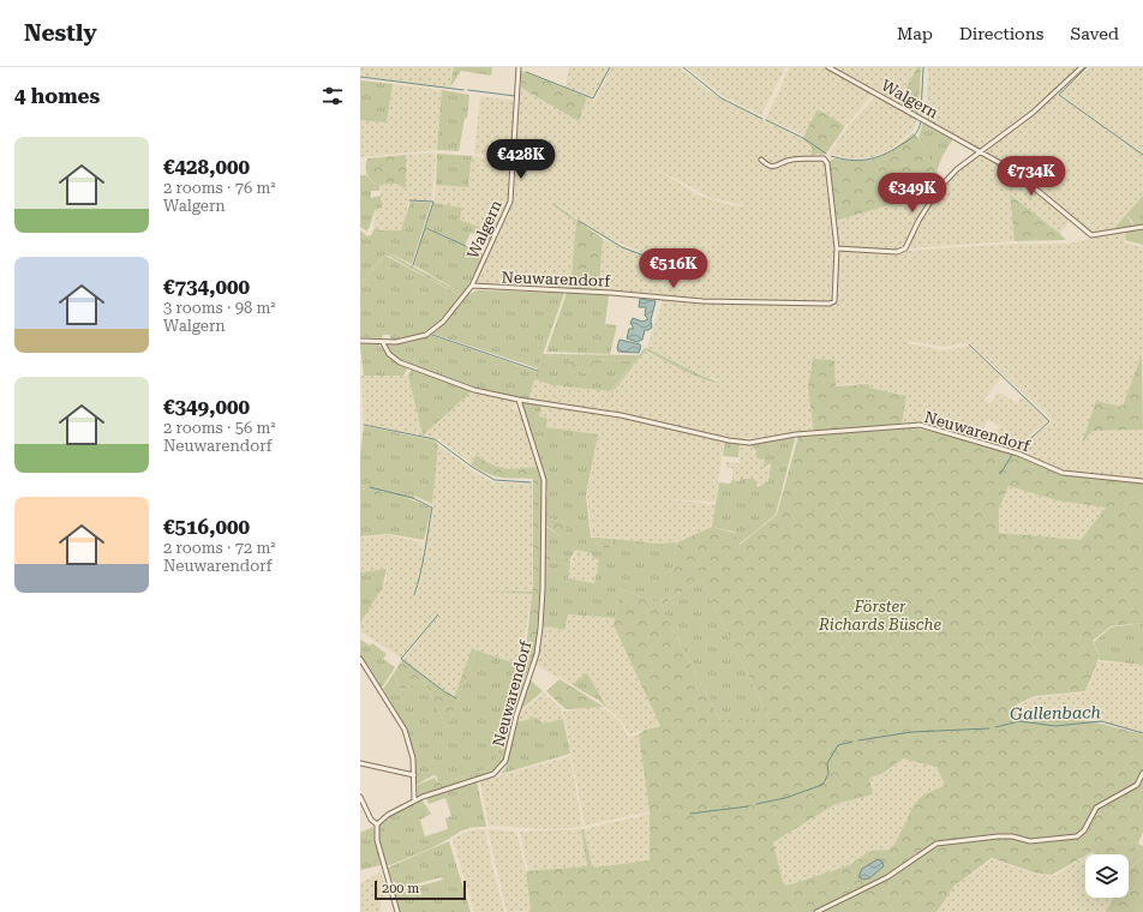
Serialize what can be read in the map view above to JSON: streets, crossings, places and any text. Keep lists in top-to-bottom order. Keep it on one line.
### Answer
{"streets":{"street":["Walgern","Neuwarendorf"]},"crossings":[["Walgern","Neuwarendorf"]],"water":["Gallenbach"],"parks":["Förster Richards Büsche"],"scale_bar":"200 m","page":{"header":"Nestly","nav":["Map","Directions","Saved"],"heading":"4 homes","list":[{"name":"€428,000","note":"2 rooms · 76 m² · Walgern"},{"name":"€734,000","note":"3 rooms · 98 m² · Walgern"},{"name":"€349,000","note":"2 rooms · 56 m² · Neuwarendorf"},{"name":"€516,000","note":"2 rooms · 72 m² · Neuwarendorf"}],"price":["€428K","€734K","€349K","€516K"],"scale":"200 m"}}
